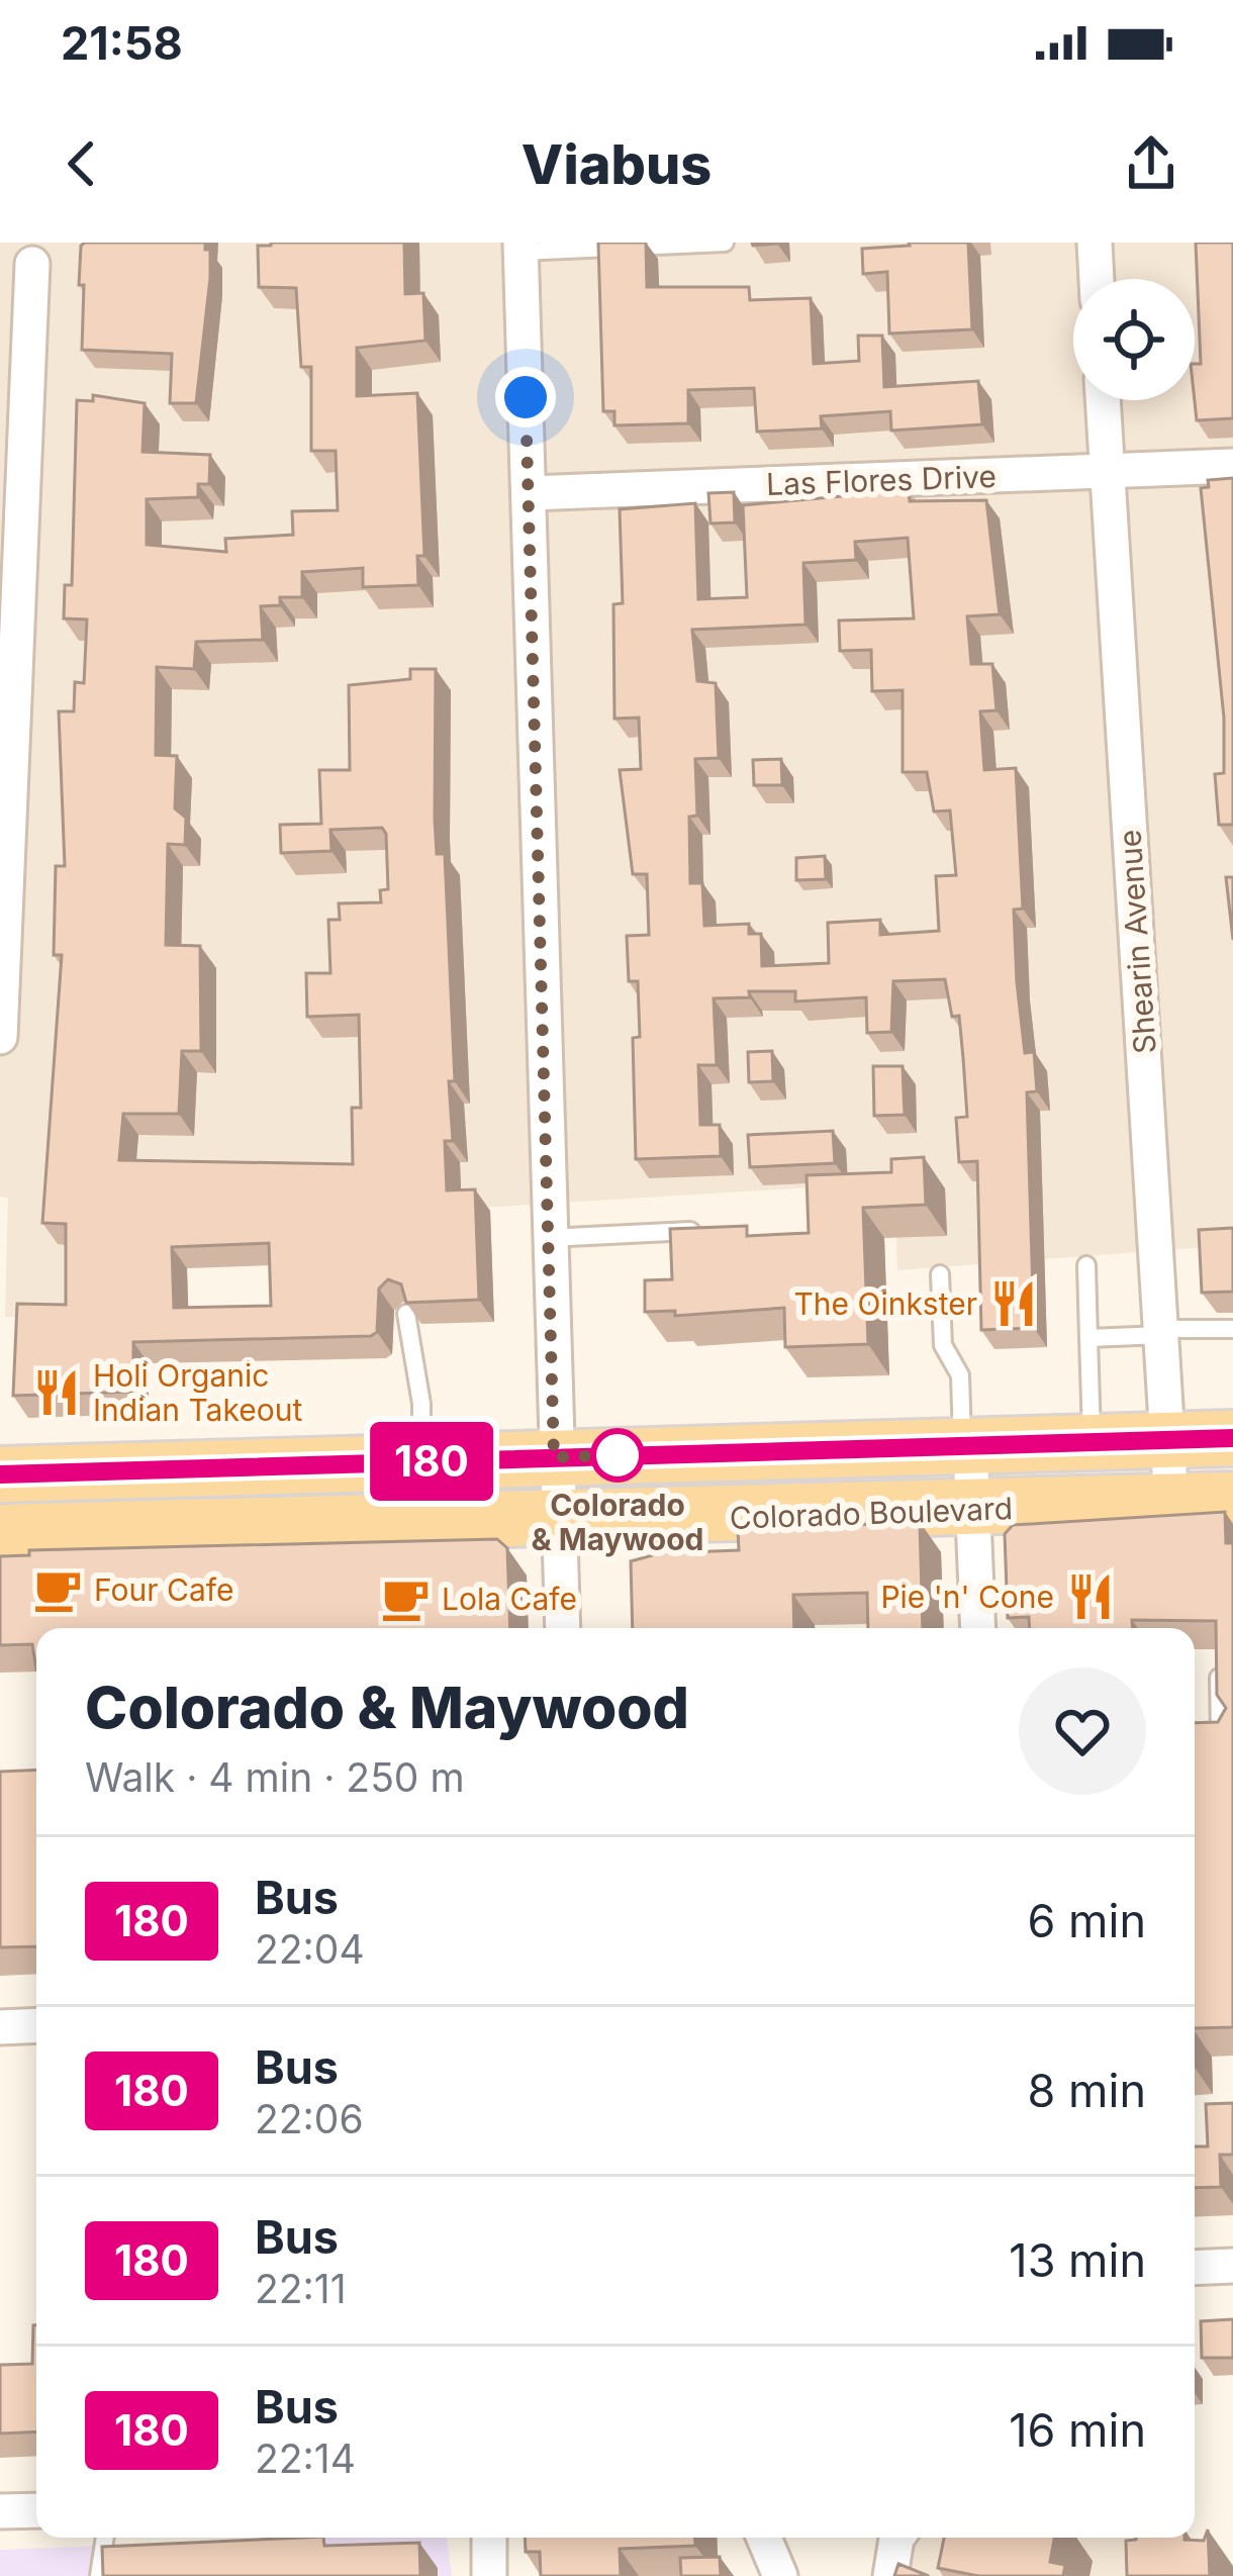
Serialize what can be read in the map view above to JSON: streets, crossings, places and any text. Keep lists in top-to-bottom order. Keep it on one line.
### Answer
{"streets":{"main road":["Colorado Boulevard"],"street":["Las Flores Drive","Shearin Avenue"]},"crossings":[["Las Flores Drive","Shearin Avenue"],["Shearin Avenue","Colorado Boulevard"]],"places":{"restaurant":["The Oinkster","Holi Organic Indian Takeout","Pie 'n' Cone"],"other":["Colorado & Maywood"],"cafe":["Four Cafe","Lola Cafe"]},"lines":["bus line 180"],"page":{"status":"21:58","header":"Viabus","on_map":"180","heading":["Colorado & Maywood","Walk · 4 min · 250 m"],"list":[{"mark":"180","name":"Bus","note":"22:04","value":"6 min"},{"mark":"180","name":"Bus","note":"22:06","value":"8 min"},{"mark":"180","name":"Bus","note":"22:11","value":"13 min"},{"mark":"180","name":"Bus","note":"22:14","value":"16 min"}]}}
